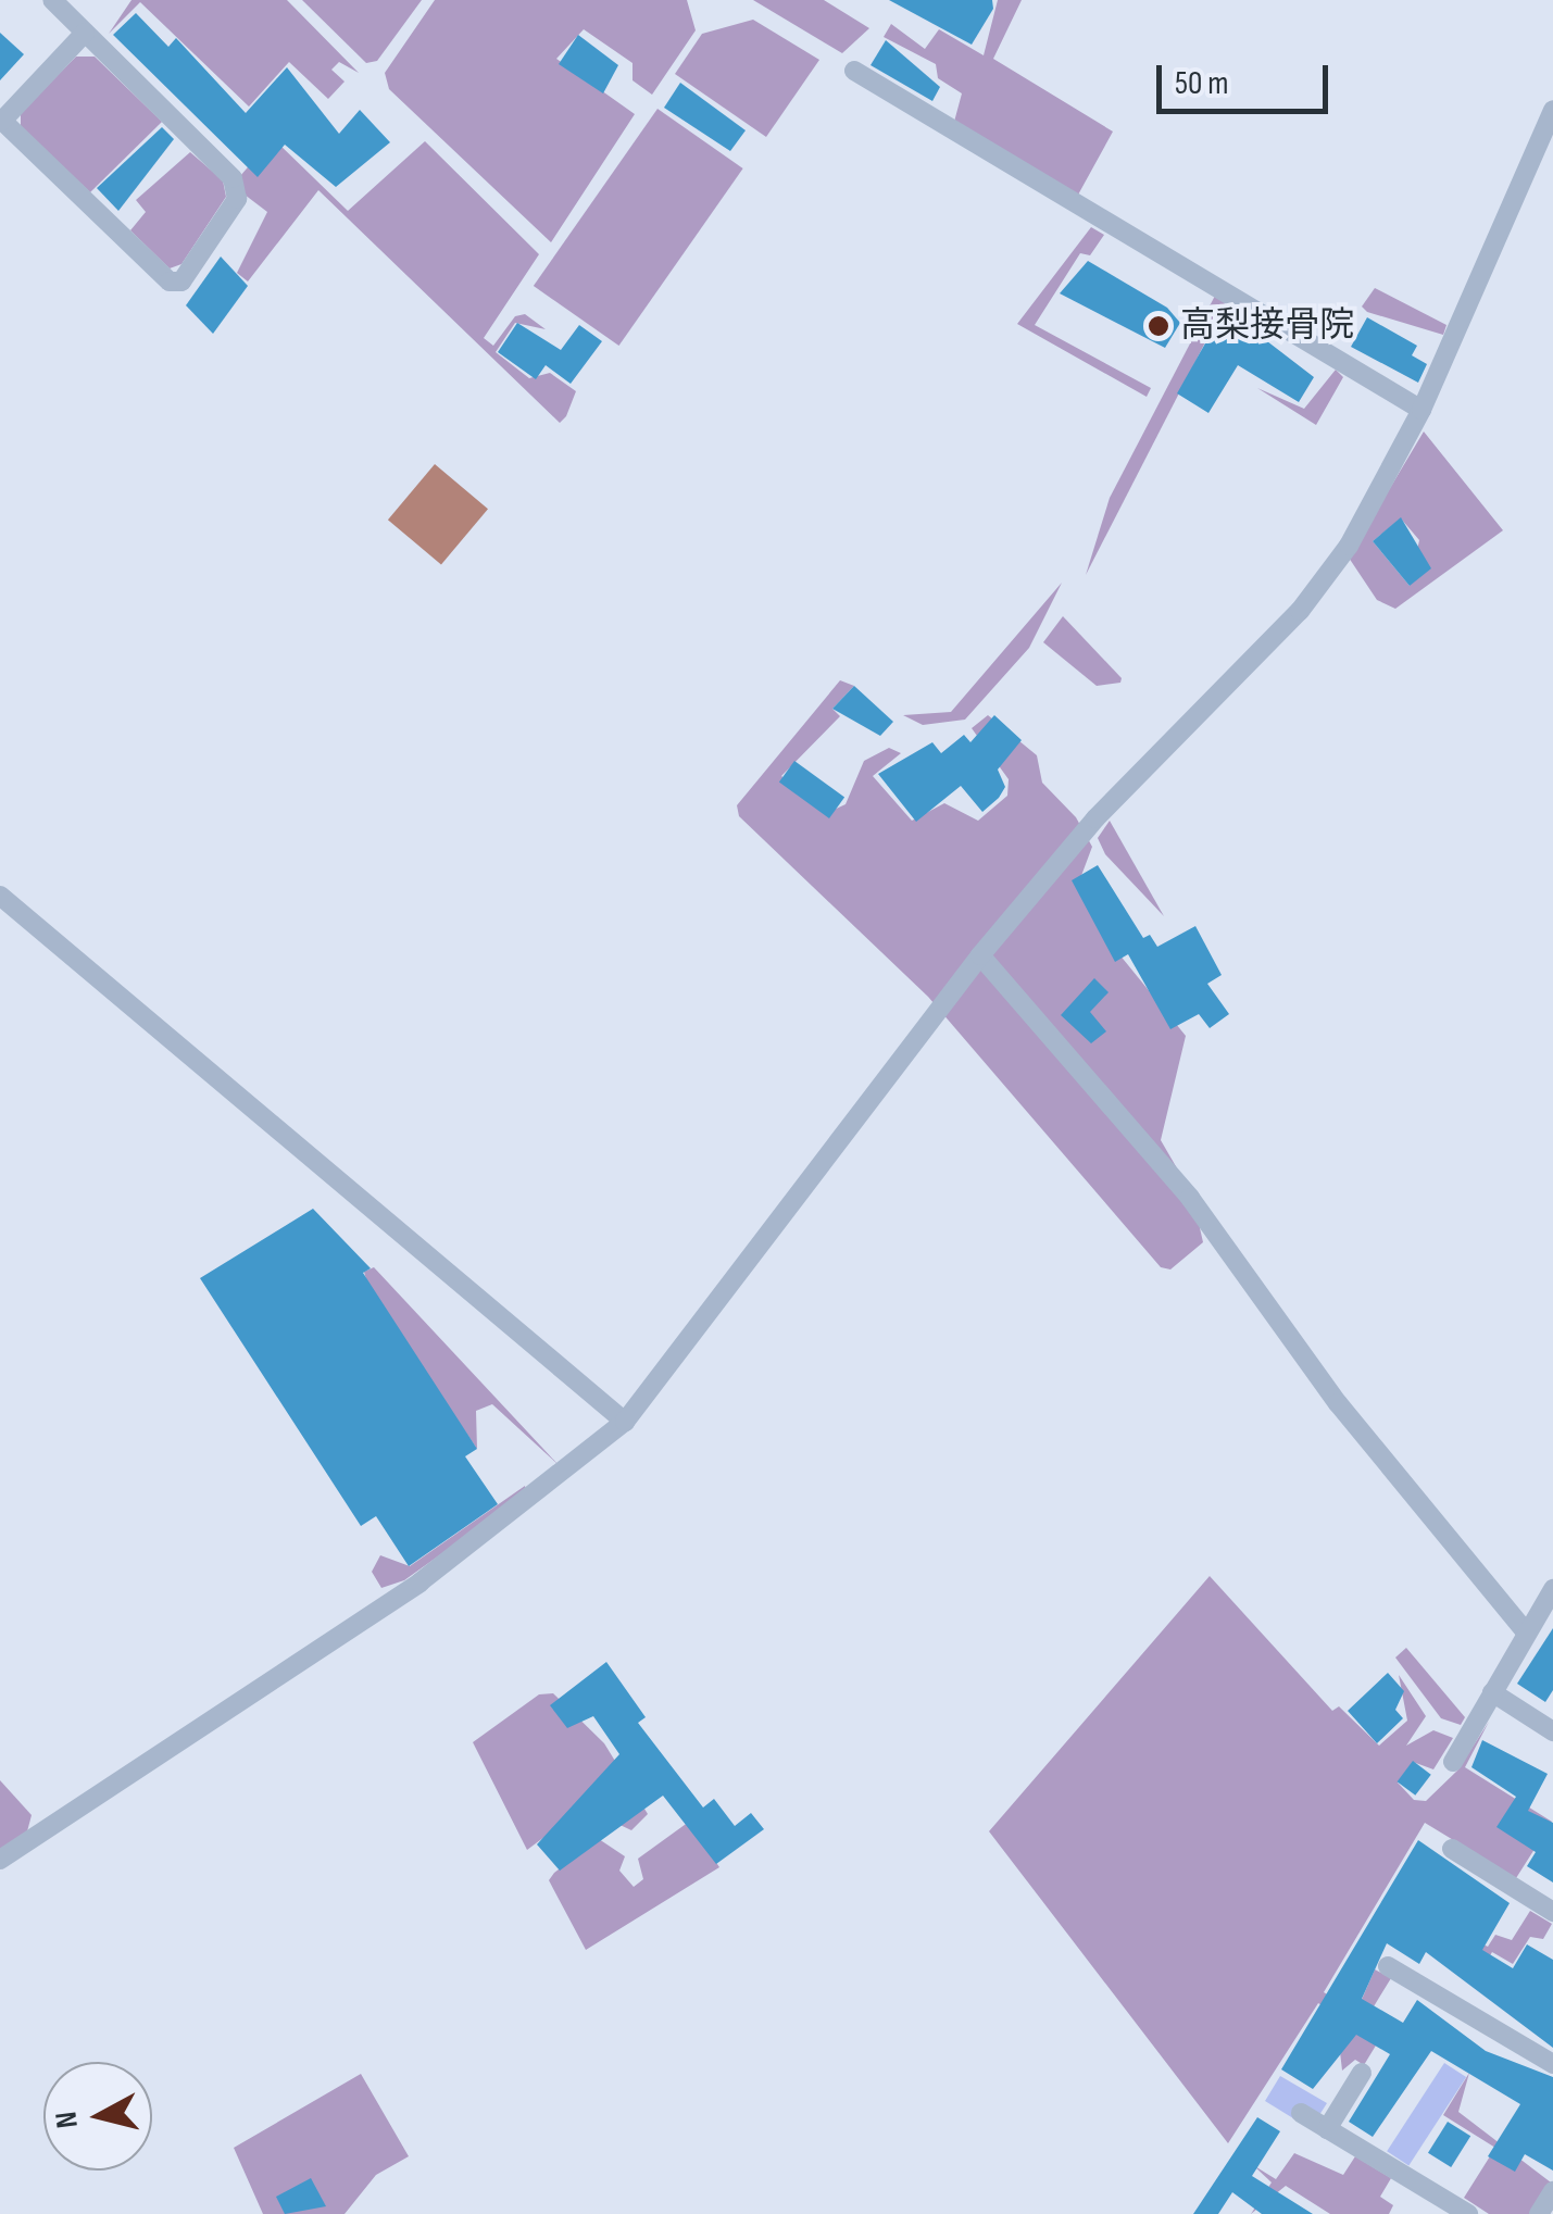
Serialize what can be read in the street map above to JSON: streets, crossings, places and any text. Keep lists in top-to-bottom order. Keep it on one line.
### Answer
{"places":["高梨接骨院"],"scale_bar":"50 m","north":"left"}
